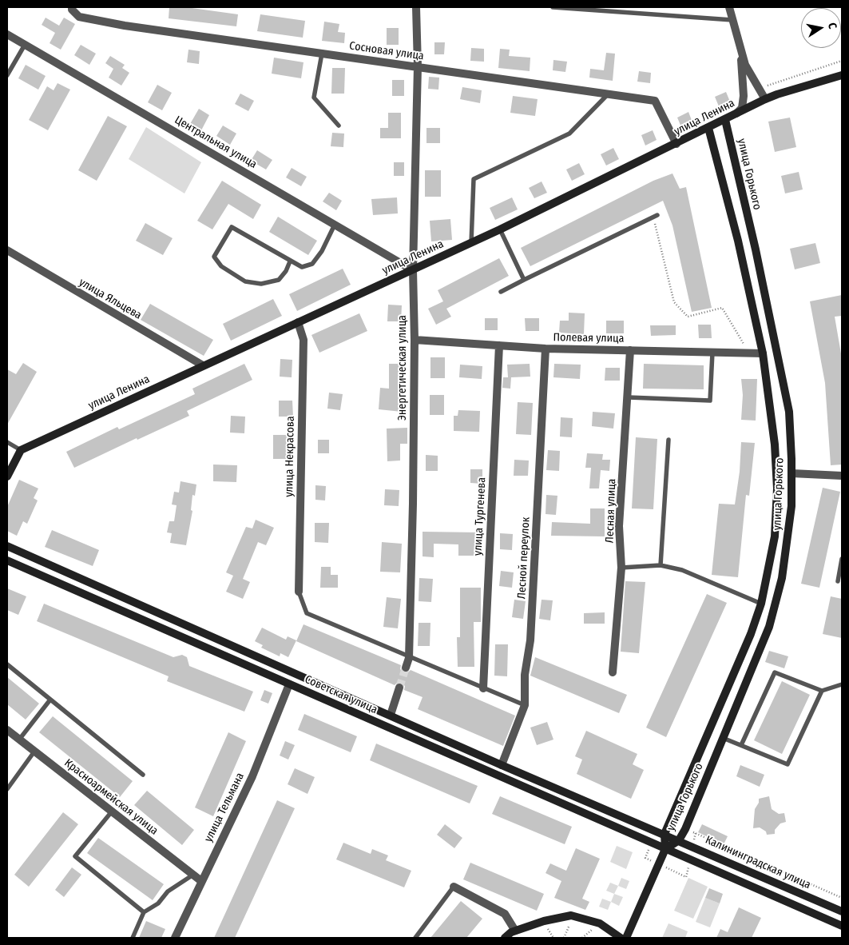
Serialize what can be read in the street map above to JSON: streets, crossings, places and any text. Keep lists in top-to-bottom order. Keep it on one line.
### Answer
{"streets":{"street":["Сосновая улица","улица Ленина","Центральная улица","улица Горького","улица Яльцева","Полевая улица","Энергетическая улица","улица Некрасова","Лесная улица","улица Тургенева","Лесной переулок","Советская улица","Красноармейская улица","улица Тельмана","Калининградская улица"]},"crossings":[["Сосновая улица","улица Ленина"],["Сосновая улица","Энергетическая улица"],["улица Ленина","Центральная улица"],["улица Ленина","улица Горького"],["улица Ленина","улица Яльцева"],["улица Ленина","Энергетическая улица"],["улица Ленина","улица Некрасова"],["Центральная улица","Энергетическая улица"],["улица Горького","Полевая улица"],["улица Горького","Советская улица"],["улица Горького","Калининградская улица"],["Полевая улица","Энергетическая улица"],["Полевая улица","Лесная улица"],["Полевая улица","улица Тургенева"],["Полевая улица","Лесной переулок"],["Лесной переулок","Советская улица"],["Советская улица","улица Тельмана"],["Советская улица","Калининградская улица"],["Красноармейская улица","улица Тельмана"]],"north":"right"}
